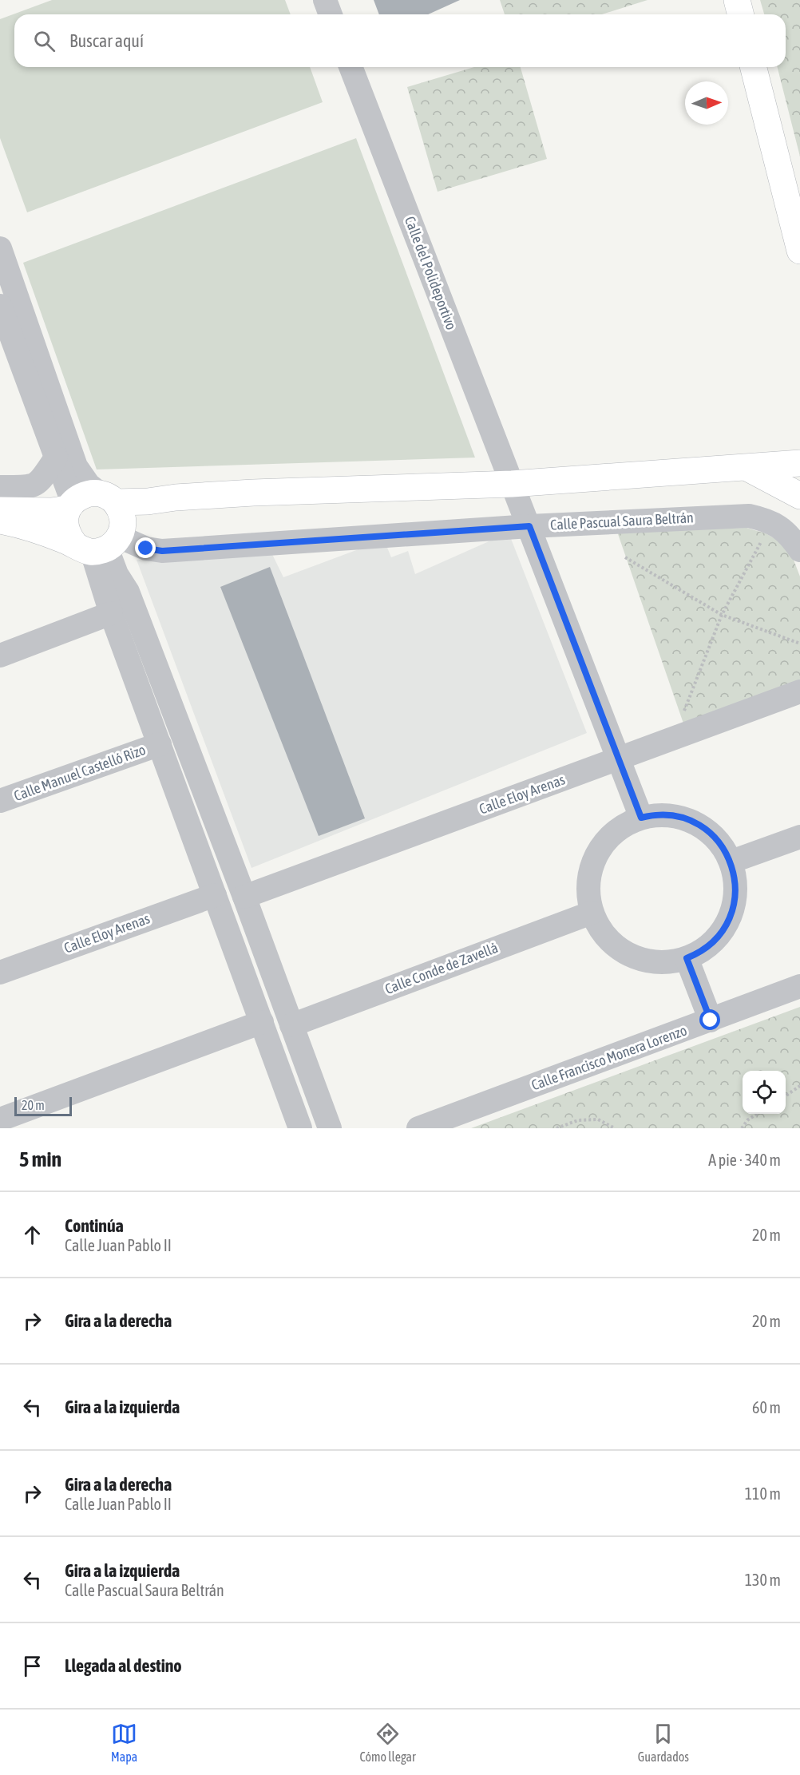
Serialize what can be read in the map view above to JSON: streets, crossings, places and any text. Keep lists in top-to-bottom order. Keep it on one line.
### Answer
{"streets":{"street":["Calle del Polideportivo","Calle Pascual Saura Beltrán","Calle Manuel Castelló Rizo","Calle Eloy Arenas","Calle Conde de Zavellá","Calle Francisco Monera Lorenzo"]},"crossings":[["Calle del Polideportivo","Calle Pascual Saura Beltrán"],["Calle del Polideportivo","Calle Eloy Arenas"],["Calle del Polideportivo","Calle Conde de Zavellá"]],"scale_bar":"20 m","north":"right","page":{"search":"Buscar aquí","scale":"20 m","heading":["5 min","A pie · 340 m"],"list":[["Continúa","Calle Juan Pablo II","20 m"],["Gira a la derecha","20 m"],["Gira a la izquierda","60 m"],["Gira a la derecha","Calle Juan Pablo II","110 m"],["Gira a la izquierda","Calle Pascual Saura Beltrán","130 m"],"Llegada al destino"],"nav":["Mapa","Cómo llegar","Guardados"]}}
